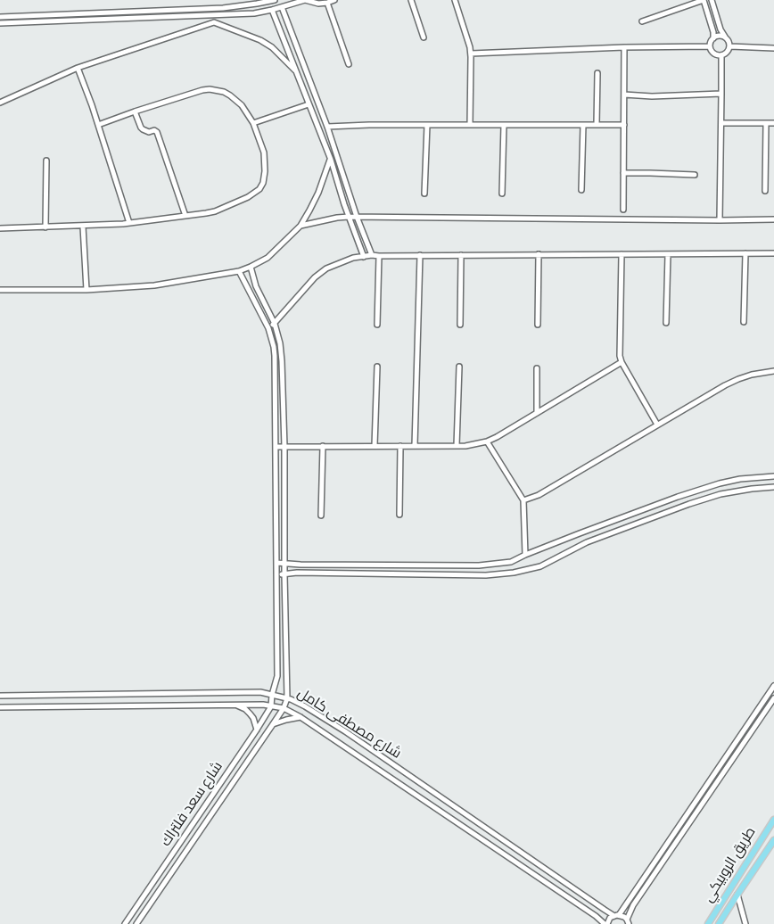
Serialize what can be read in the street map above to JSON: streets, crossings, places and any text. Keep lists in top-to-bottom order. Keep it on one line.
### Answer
{"streets":{"main road":["طريق الروبيكي"],"street":["شارع مصطفى كامل","شارع سعد فلتراك"]},"crossings":[["شارع مصطفى كامل","شارع سعد فلتراك"]]}
